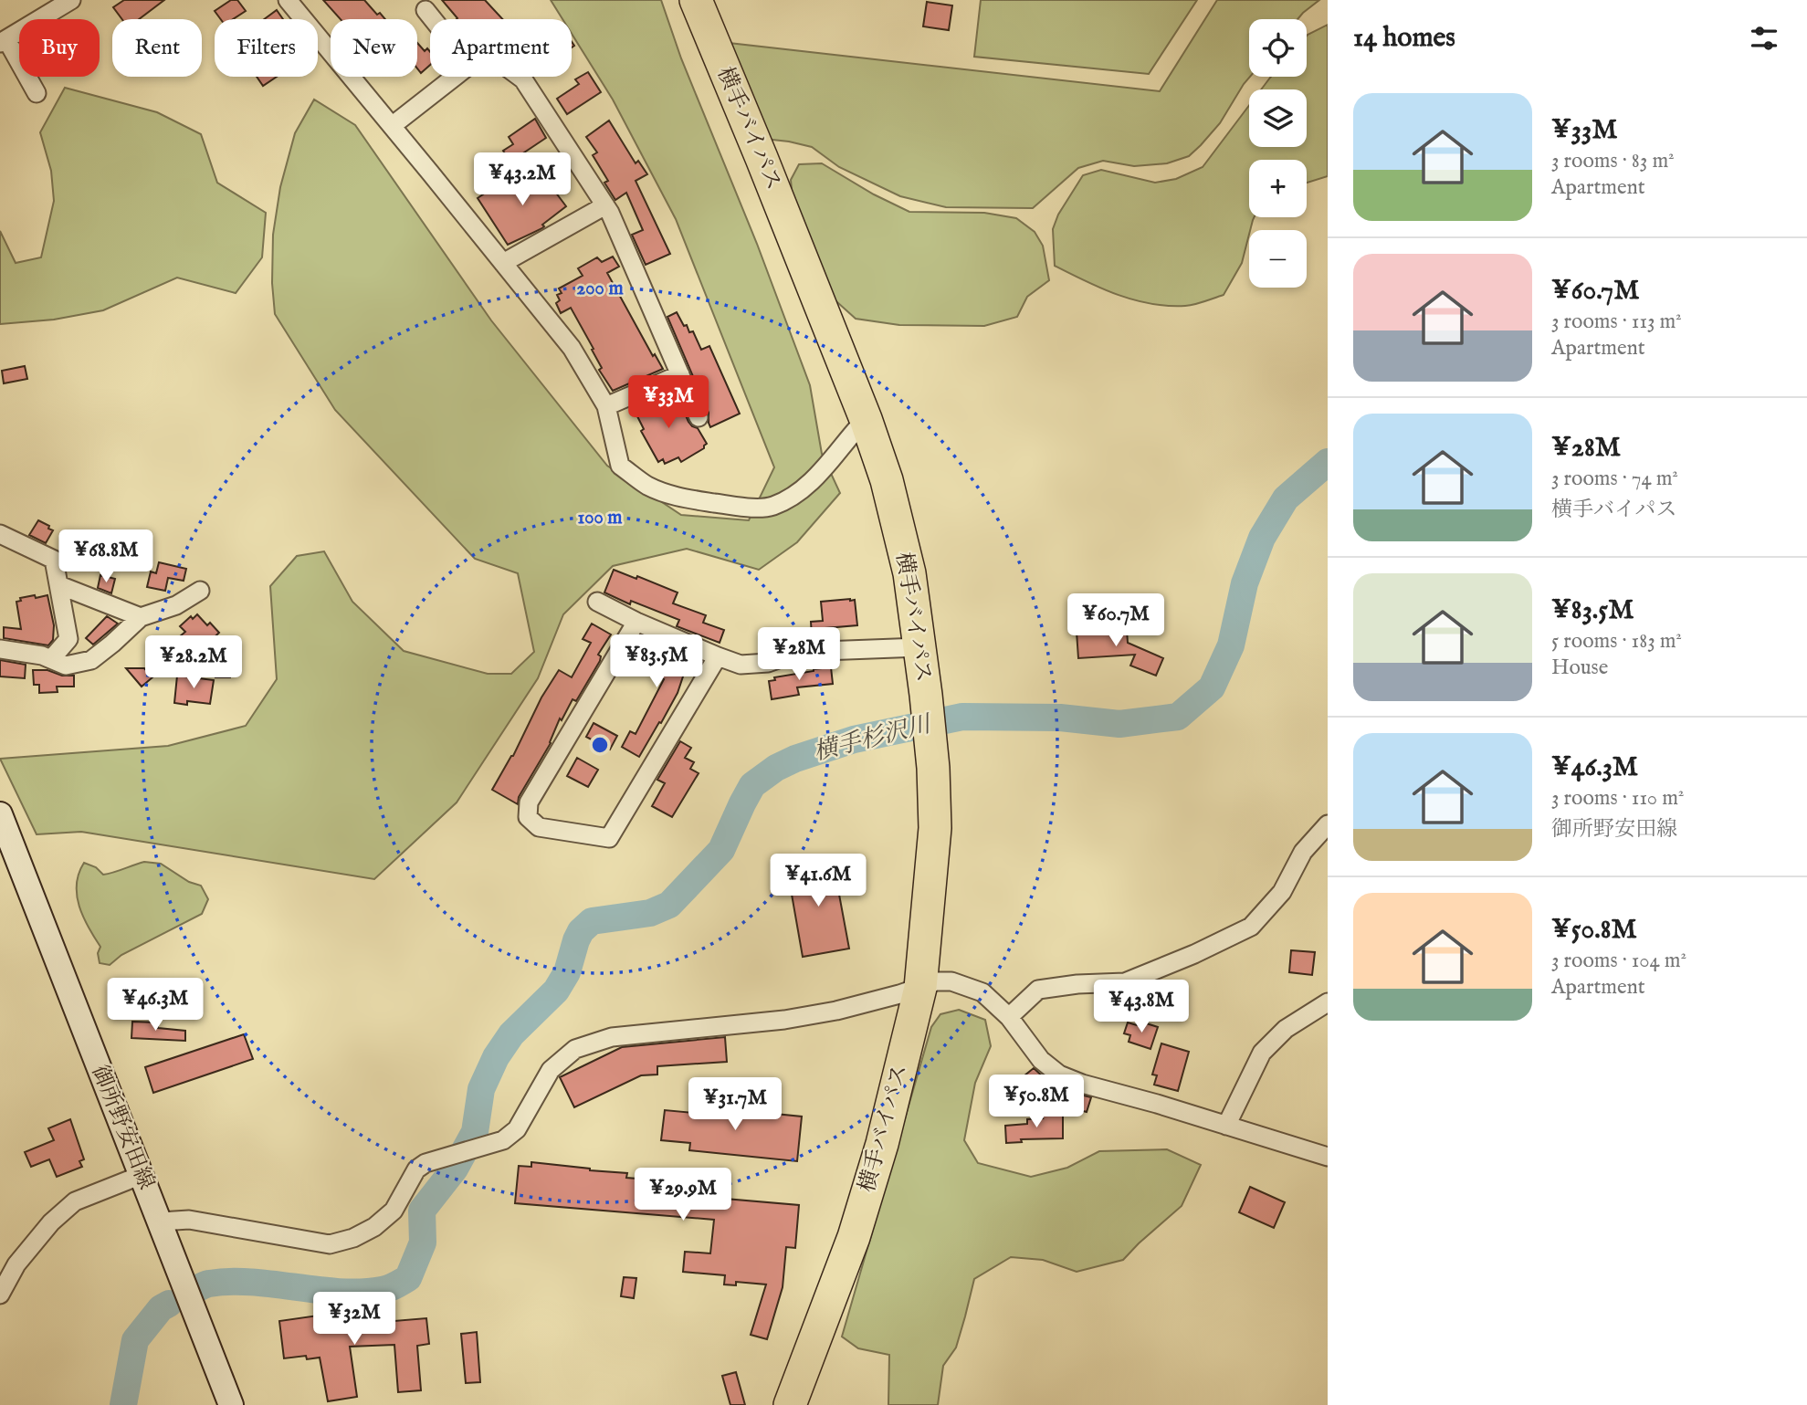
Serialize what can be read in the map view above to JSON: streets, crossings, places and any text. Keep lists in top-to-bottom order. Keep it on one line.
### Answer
{"streets":{"highway":["横手バイパス"],"main road":["御所野安田線"]},"water":["横手杉沢川"],"page":{"heading":"14 homes","map_buttons":["+","−"],"chip":["Buy","Rent","Filters","New","Apartment"],"list":[{"name":"¥33M","note":"3 rooms · 83 m² · Apartment"},{"name":"¥60.7M","note":"3 rooms · 113 m² · Apartment"},{"name":"¥28M","note":"3 rooms · 74 m² · 横手バイパス"},{"name":"¥83.5M","note":"5 rooms · 183 m² · House"},{"name":"¥46.3M","note":"3 rooms · 110 m² · 御所野安田線"},{"name":"¥50.8M","note":"3 rooms · 104 m² · Apartment"}],"price":["¥43.2M","¥33M","¥68.8M","¥60.7M","¥28M","¥83.5M","¥28.2M","¥41.6M","¥46.3M","¥43.8M","¥50.8M","¥31.7M","¥29.9M","¥32M"]},"rings":["200 m","100 m"]}
